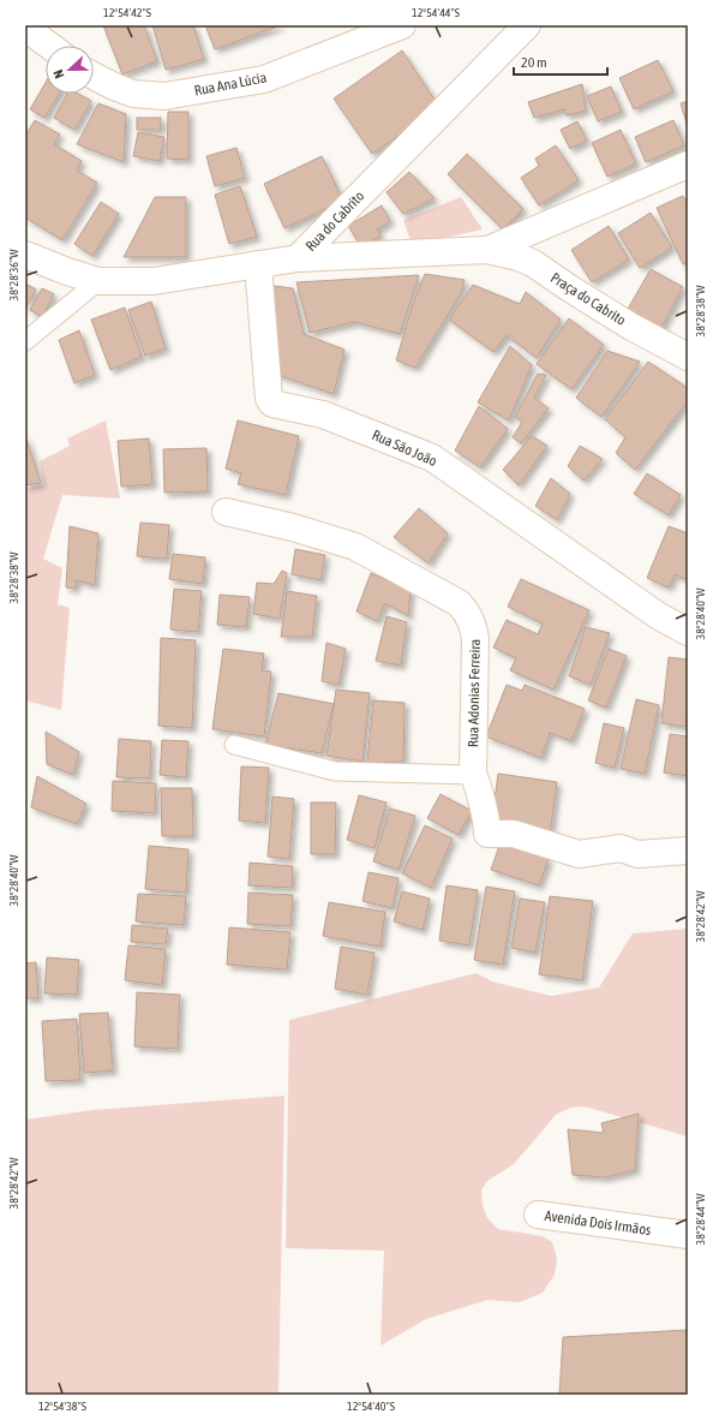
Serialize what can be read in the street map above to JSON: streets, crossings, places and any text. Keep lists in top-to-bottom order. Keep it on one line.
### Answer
{"streets":{"street":["Rua Ana Lúcia","Rua do Cabrito","Praça do Cabrito","Rua São João","Rua Adonias Ferreira","Avenida Dois Irmãos"]},"crossings":[["Rua do Cabrito","Praça do Cabrito"],["Rua do Cabrito","Rua São João"]],"scale_bar":"20 m","north":"left","coordinates":["12°54'42\"S","12°54'44\"S","38°28'36\"W","38°28'38\"W","38°28'40\"W","38°28'42\"W","38°28'44\"W","12°54'38\"S","12°54'40\"S"]}
